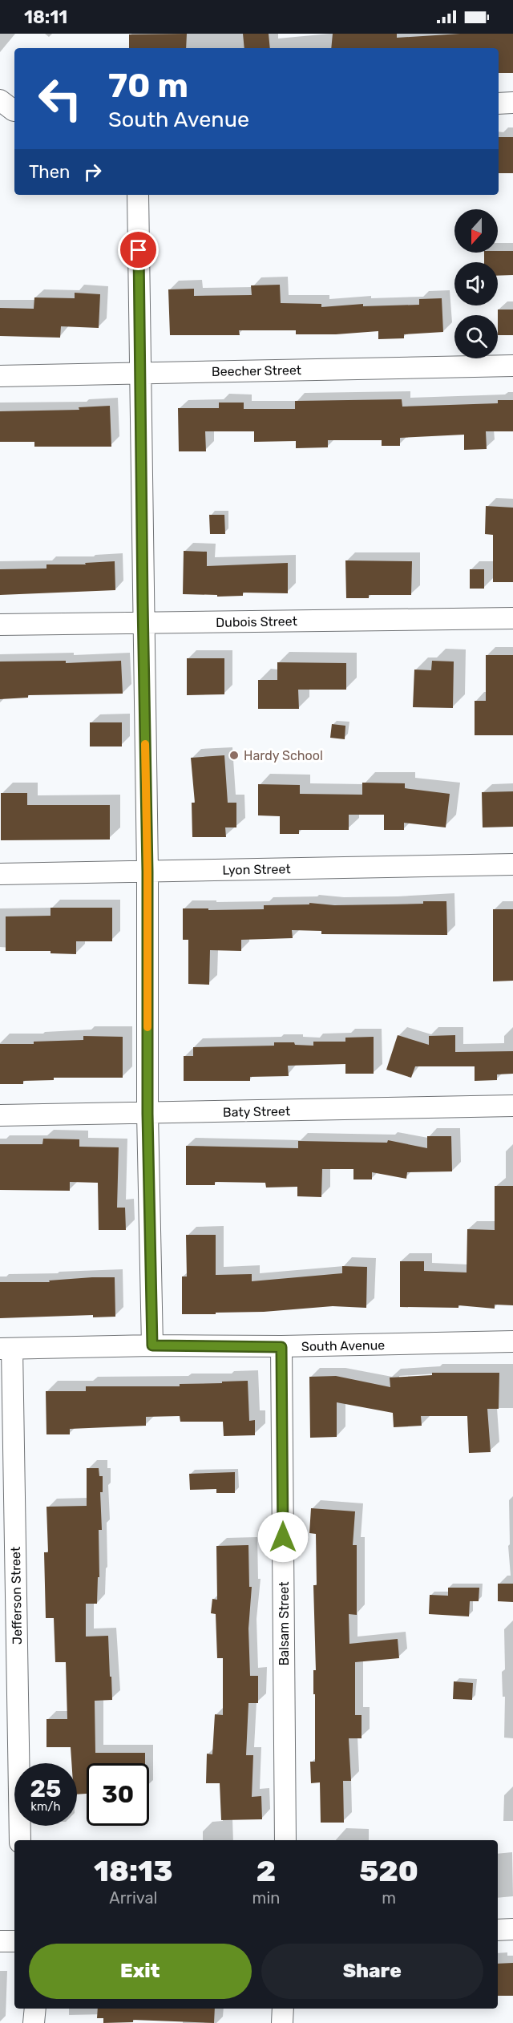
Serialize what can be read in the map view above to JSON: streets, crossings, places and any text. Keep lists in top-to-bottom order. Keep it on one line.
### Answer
{"streets":{"street":["Beecher Street","Dubois Street","Lyon Street","Baty Street","South Avenue","Jefferson Street","Balsam Street"]},"crossings":[["South Avenue","Jefferson Street"],["South Avenue","Balsam Street"]],"places":["Hardy School"],"north":"bottom","page":{"status":"18:11","turn":["70 m","South Avenue"],"then":"Then","speed":"25 km/h","limit":"30","eta":["18:13","Arrival","2","min","520","m"],"buttons":["Exit","Share"]}}
